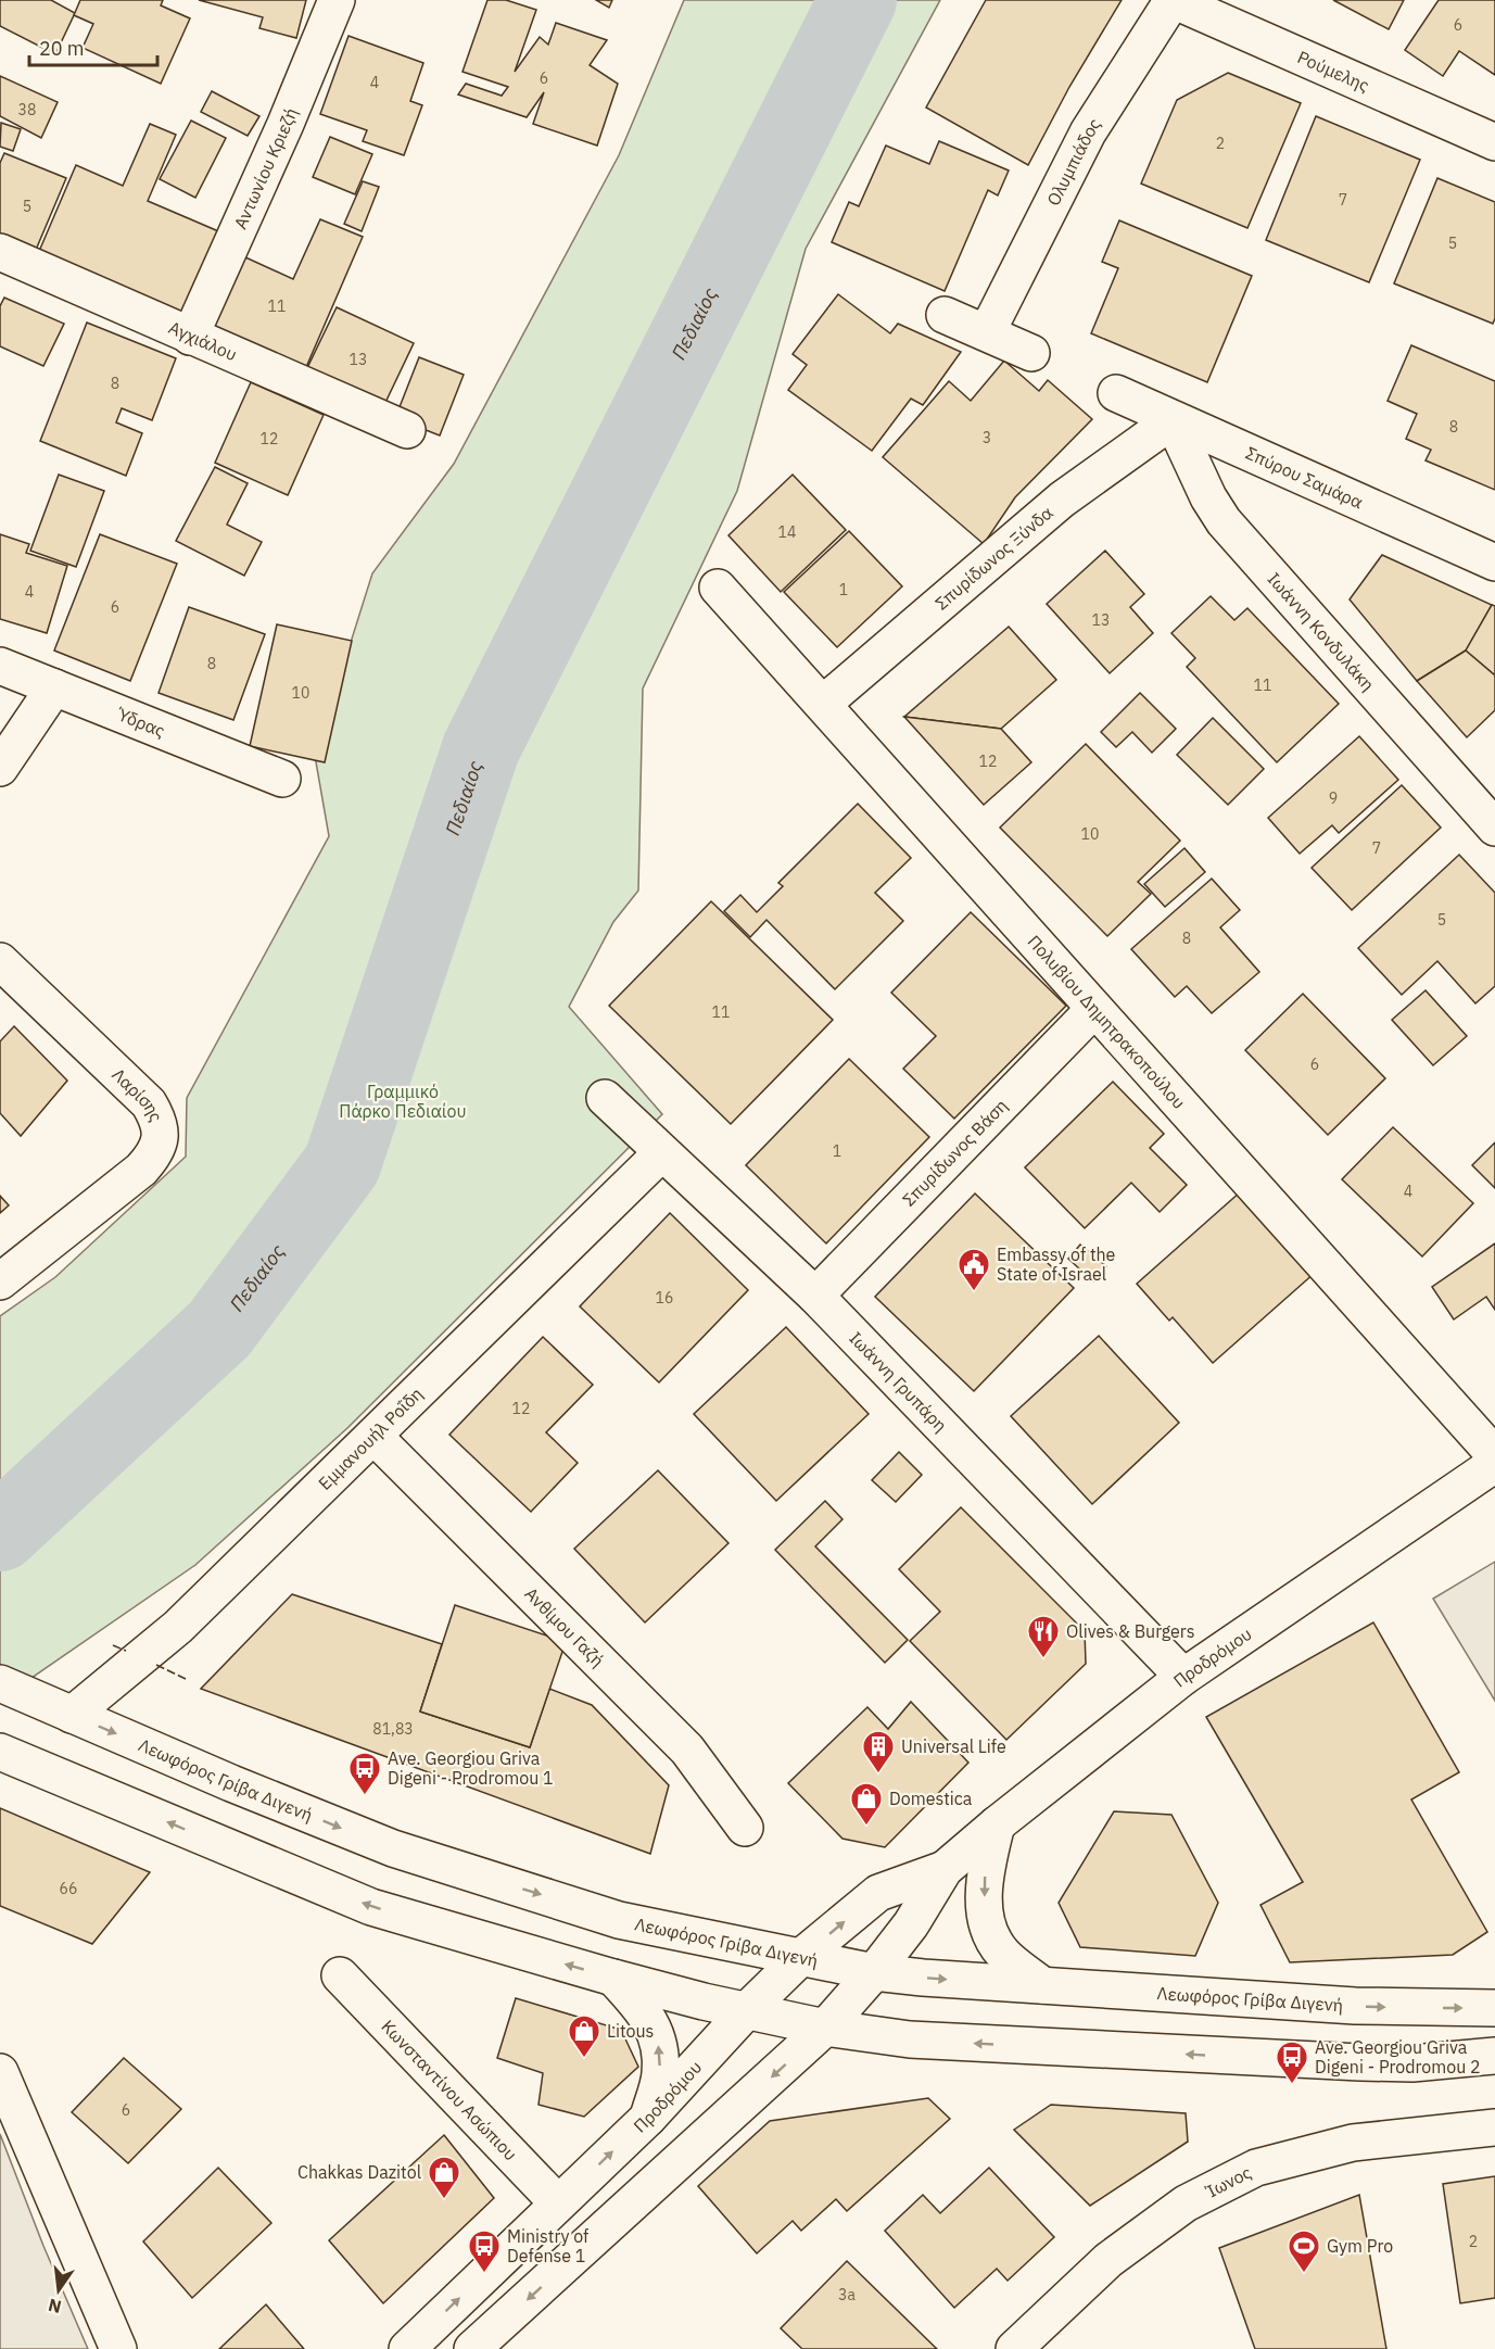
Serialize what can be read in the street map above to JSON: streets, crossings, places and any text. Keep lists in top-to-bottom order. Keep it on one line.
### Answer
{"streets":{"street":["Ρούμελης","Ολυμπιάδος","Αντωνίου Κριεζή","Αγχιάλου","Σπύρου Σαμάρα","Σπυρίδωνος Ξύνδα","Ιωάννη Κονδυλάκη","Ύδρας","Πολυβίου Δημητρακοπούλου","Λαρίσης","Σπυρίδωνος Βάση","Ιωάννη Γρυπάρη","Εμμανουήλ Ροΐδη","Ανθίμου Γαζή","Προδρόμου","Λεωφόρος Γρίβα Διγενή","Κωνσταντίνου Ασώπιου","Ίωνος"]},"crossings":[["Ρούμελης","Ολυμπιάδος"],["Αντωνίου Κριεζή","Αγχιάλου"],["Σπύρου Σαμάρα","Σπυρίδωνος Ξύνδα"],["Σπύρου Σαμάρα","Ιωάννη Κονδυλάκη"],["Σπυρίδωνος Ξύνδα","Ιωάννη Κονδυλάκη"],["Σπυρίδωνος Ξύνδα","Πολυβίου Δημητρακοπούλου"],["Πολυβίου Δημητρακοπούλου","Σπυρίδωνος Βάση"],["Σπυρίδωνος Βάση","Ιωάννη Γρυπάρη"],["Ιωάννη Γρυπάρη","Εμμανουήλ Ροΐδη"],["Ιωάννη Γρυπάρη","Προδρόμου"],["Εμμανουήλ Ροΐδη","Ανθίμου Γαζή"],["Εμμανουήλ Ροΐδη","Λεωφόρος Γρίβα Διγενή"],["Προδρόμου","Λεωφόρος Γρίβα Διγενή"],["Προδρόμου","Κωνσταντίνου Ασώπιου"]],"water":["Πεδιαίος"],"parks":["Γραμμικό Πάρκο Πεδιαίου"],"places":{"public building":["Embassy of the State of Israel"],"restaurant":["Olives & Burgers"],"building":["Universal Life"],"bus stop":["Ave. Georgiou Griva Digeni - Prodromou 1","Ave. Georgiou Griva Digeni - Prodromou 2","Ministry of Defense 1"],"shop":["Domestica","Litous","Chakkas Dazitol"],"sports":["Gym Pro"]},"house_numbers":["6","6","4","38","2","7","5","5","11","13","8","8","3","12","14","1","4","6","13","8","11","10","12","9","10","7","5","8","11","6","1","4","16","12","81,83","66","6","2","3a"],"scale_bar":"20 m","north":"bottom"}
